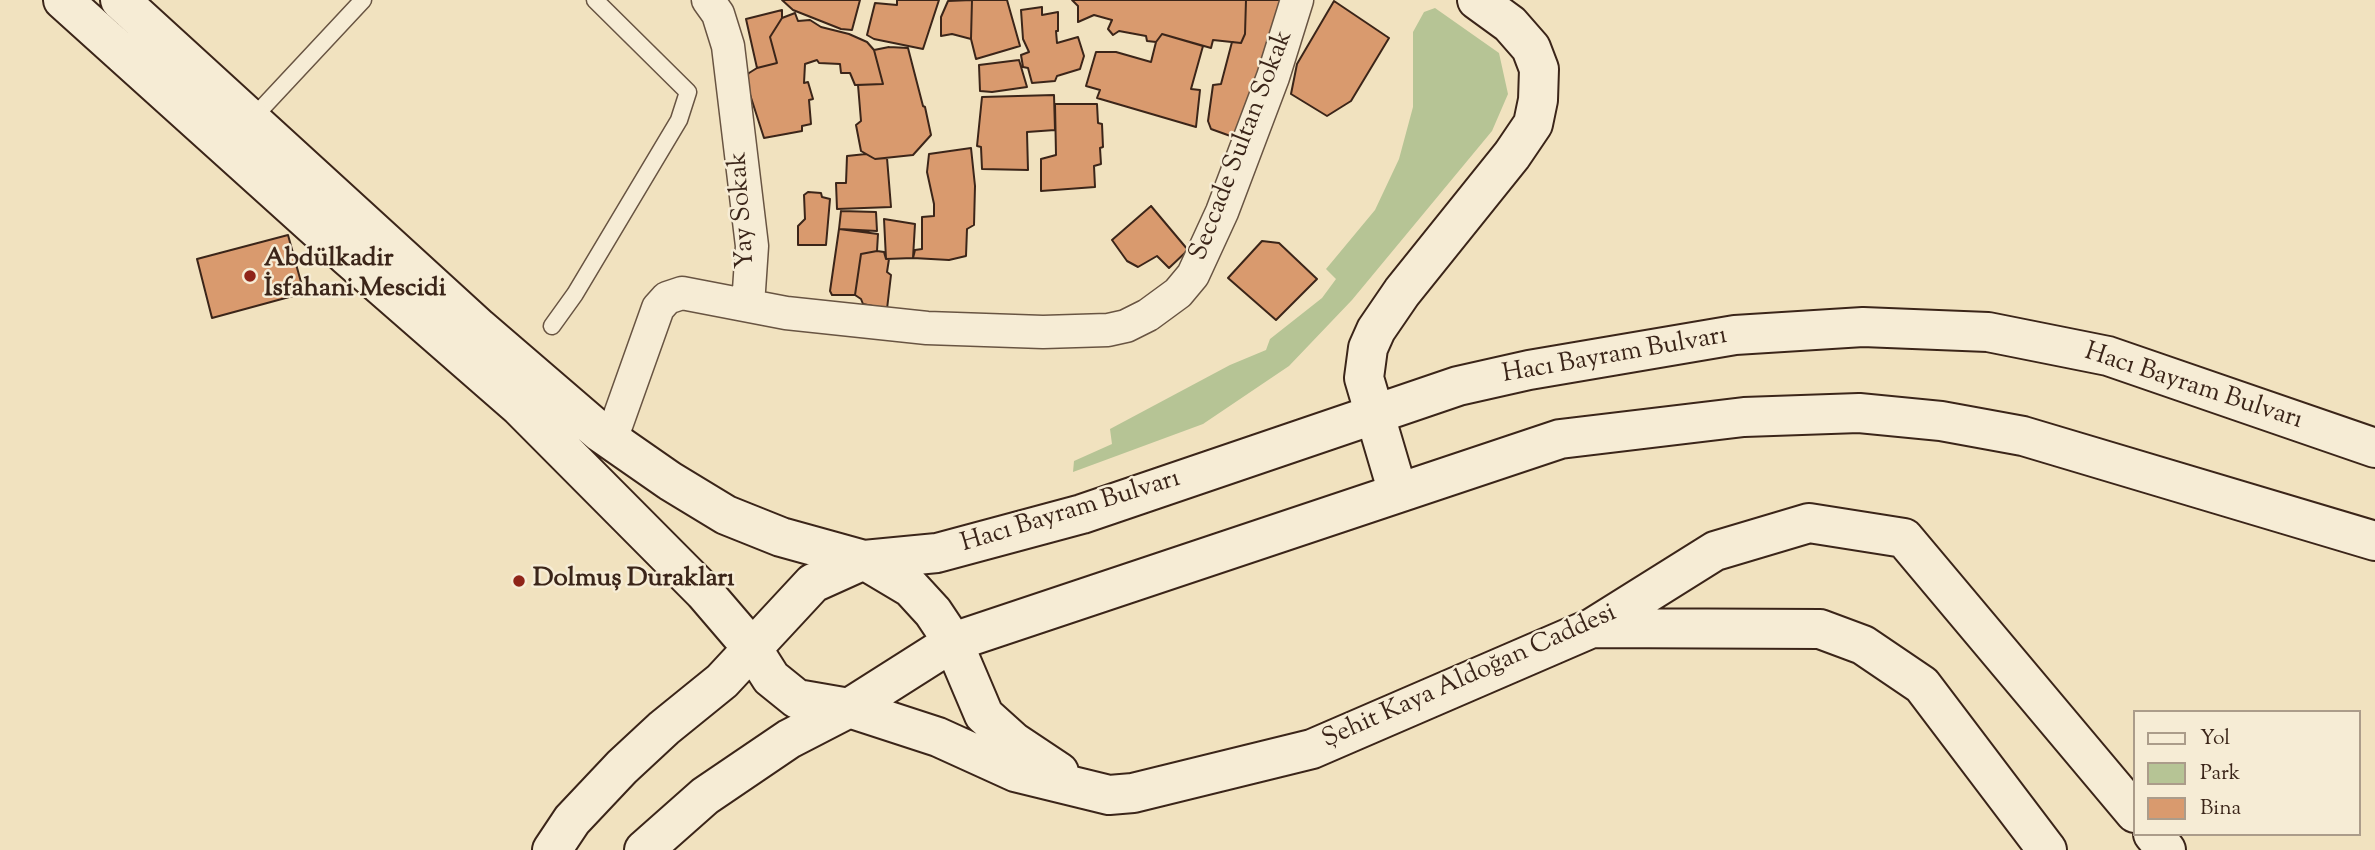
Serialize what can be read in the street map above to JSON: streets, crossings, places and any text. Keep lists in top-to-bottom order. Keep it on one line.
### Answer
{"streets":{"street":["Seccade Sultan Sokak","Yay Sokak","Hacı Bayram Bulvarı","Şehit Kaya Aldoğan Caddesi"]},"crossings":[["Seccade Sultan Sokak","Yay Sokak"]],"places":["Abdülkadir İsfahani Mescidi","Dolmuş Durakları"],"legend":["Yol","Park","Bina"]}
